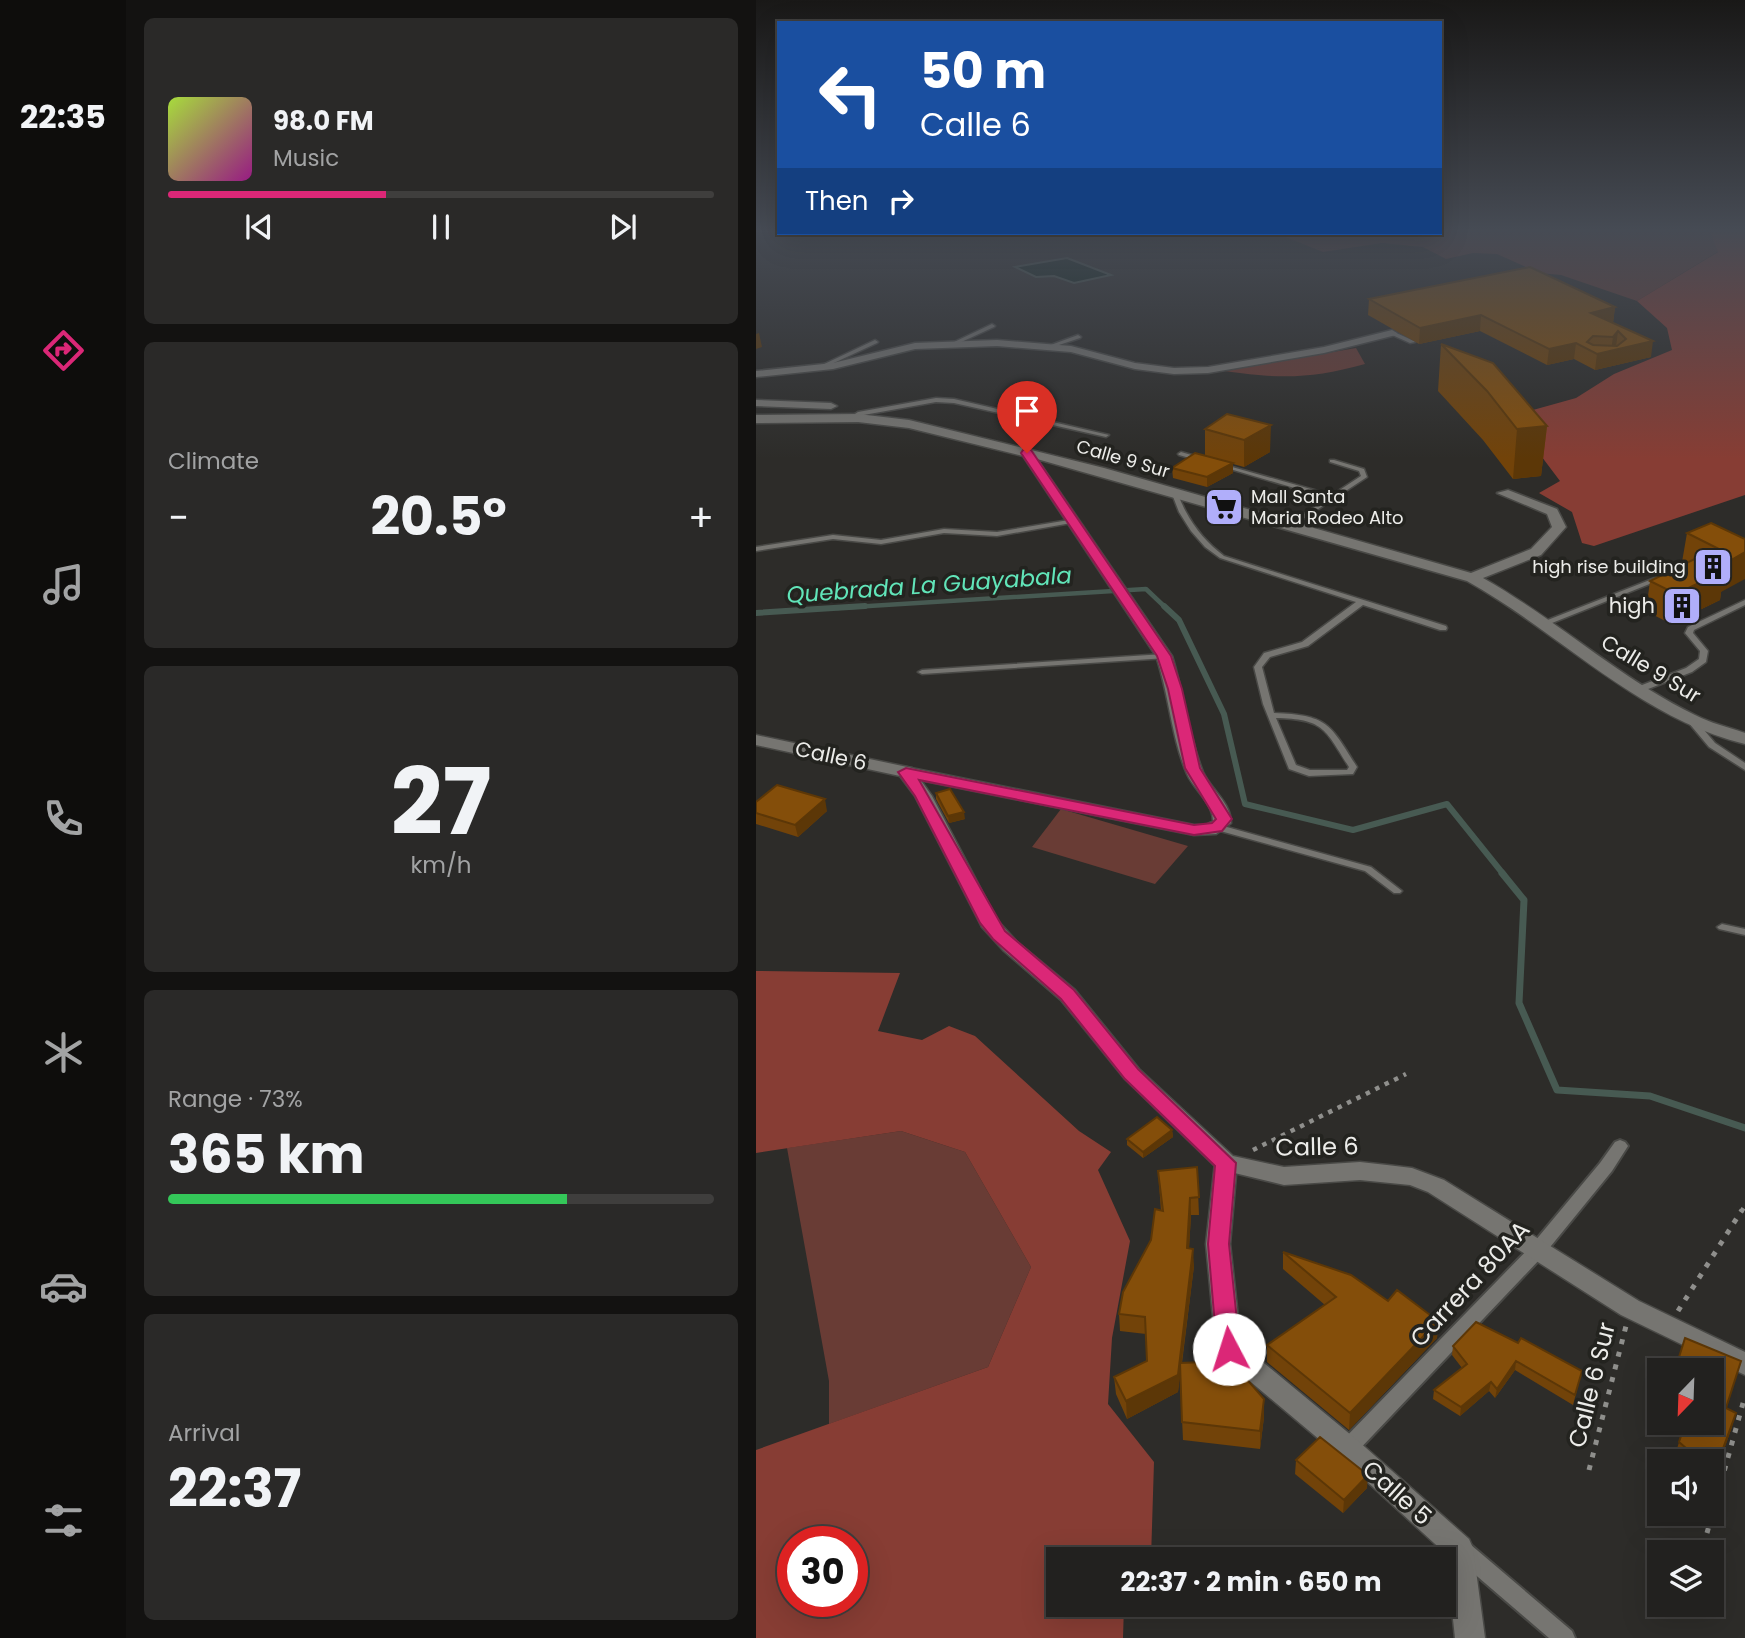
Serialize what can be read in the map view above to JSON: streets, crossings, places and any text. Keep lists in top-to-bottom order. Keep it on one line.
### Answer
{"streets":{"street":["Calle 9 Sur","Calle 6","Carrera 80AA","Calle 5"],"path":["Calle 6 Sur"]},"crossings":[["Calle 6","Carrera 80AA"],["Calle 6","Calle 6 Sur"],["Calle 6","Calle 5"],["Carrera 80AA","Calle 5"]],"water":["Quebrada La Guayabala"],"places":{"supermarket":["Mall Santa Maria Rodeo Alto"],"building":["high rise building","high"]},"north":"bottom left","page":{"tabs":"22:35","turn":["50 m","Calle 6"],"song":["98.0 FM","Music"],"then":"Then","tile":["Climate",["27","km/h"],["Range · 73%","365 km"],["Arrival","22:37"]],"heat":["−","20.5°","+"],"limit":"30","trip":"22:37 · 2 min · 650 m"}}
